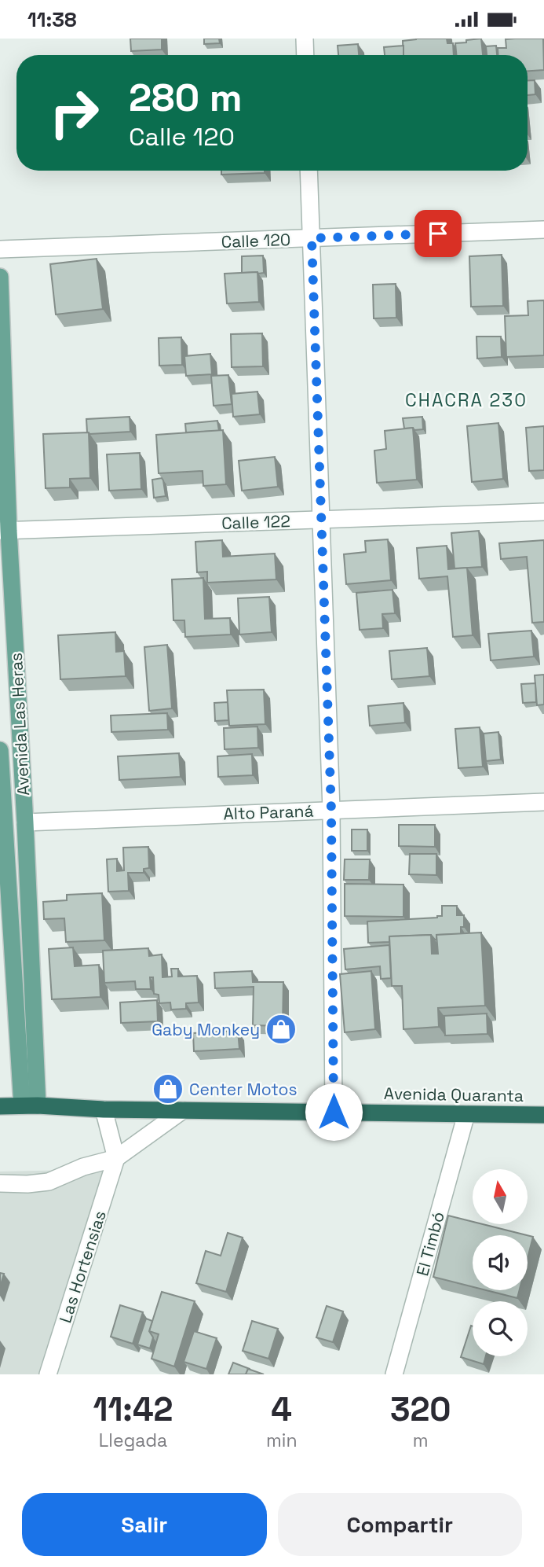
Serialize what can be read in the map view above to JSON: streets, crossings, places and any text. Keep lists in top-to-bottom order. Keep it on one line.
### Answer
{"streets":{"highway":["Avenida Quaranta"],"main road":["Avenida Las Heras"],"street":["Calle 120","Calle 122","Alto Paraná","El Timbó","Las Hortensias"]},"crossings":[["Calle 122","Avenida Las Heras"],["Avenida Las Heras","Alto Paraná"],["Avenida Las Heras","Avenida Quaranta"],["Avenida Quaranta","El Timbó"]],"districts":["CHACRA 230"],"places":{"shop":["Gaby Monkey","Center Motos"]},"north":"top","page":{"status":"11:38","turn":["280 m","Calle 120"],"eta":["11:42","Llegada","4","min","320","m"],"buttons":["Salir","Compartir"]}}
